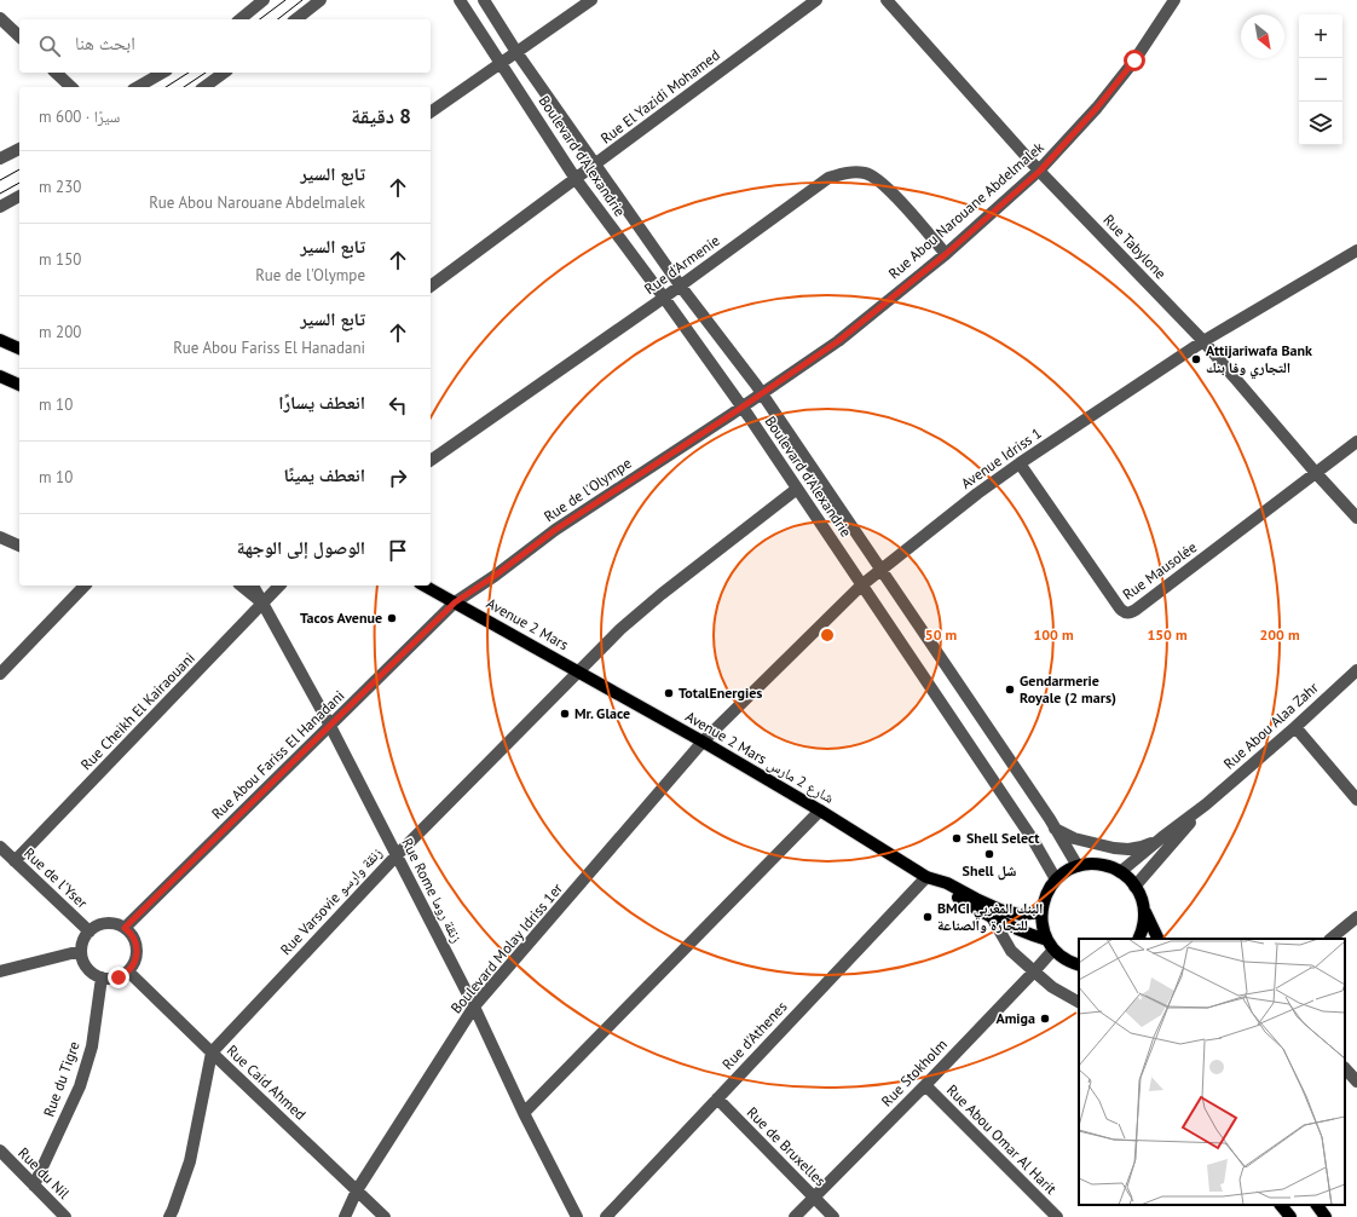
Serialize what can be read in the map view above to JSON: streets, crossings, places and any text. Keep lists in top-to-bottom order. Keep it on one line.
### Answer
{"streets":{"main road":["Avenue 2 Mars","Avenue 2 Mars شارع 2 مارس"],"street":["Rue El Yazidi Mohamed","Boulevard d'Alexandrie","Rue Abou Narouane Abdelmalek","Rue Tabylone","Rue d'Armenie","Avenue Idriss 1","Rue de l'Olympe","Rue Mausolée","Rue Cheikh El Kairaouani","Rue Abou Alaa Zahr","Rue Abou Fariss El Hanadani","Rue de l'Yser","Rue Rome زنقة روما","Rue Varsovie زنقة وارسو","Boulevard Molay Idriss 1er","Rue d'Athenes","Rue Stokholm","Rue du Tigre","Rue Caid Ahmed","Rue Abou Omar Al Harit","Rue de Bruxelles","Rue du Nil"]},"crossings":[["Rue El Yazidi Mohamed","Boulevard d'Alexandrie"],["Boulevard d'Alexandrie","Rue Abou Narouane Abdelmalek"],["Boulevard d'Alexandrie","Rue d'Armenie"],["Boulevard d'Alexandrie","Avenue Idriss 1"],["Boulevard d'Alexandrie","Rue de l'Olympe"],["Boulevard d'Alexandrie","Rue Varsovie زنقة وارسو"],["Rue Abou Narouane Abdelmalek","Rue Tabylone"],["Rue Abou Narouane Abdelmalek","Rue d'Armenie"],["Rue Abou Narouane Abdelmalek","Rue de l'Olympe"],["Rue Tabylone","Avenue Idriss 1"],["Rue Tabylone","Rue Mausolée"],["Avenue Idriss 1","Rue Mausolée"],["Avenue Idriss 1","Avenue 2 Mars شارع 2 مارس"],["Avenue Idriss 1","Boulevard Molay Idriss 1er"],["Rue de l'Olympe","Avenue 2 Mars"],["Rue de l'Olympe","Rue Abou Fariss El Hanadani"],["Avenue 2 Mars","Rue Abou Fariss El Hanadani"],["Avenue 2 Mars","Avenue 2 Mars شارع 2 مارس"],["Avenue 2 Mars","Rue Varsovie زنقة وارسو"],["Rue Cheikh El Kairaouani","Rue de l'Yser"],["Rue Cheikh El Kairaouani","Rue Rome زنقة روما"],["Rue Abou Fariss El Hanadani","Rue de l'Yser"],["Rue Abou Fariss El Hanadani","Rue Rome زنقة روما"],["Rue Abou Fariss El Hanadani","Rue du Tigre"],["Rue Abou Fariss El Hanadani","Rue Caid Ahmed"],["Avenue 2 Mars شارع 2 مارس","Rue Varsovie زنقة وارسو"],["Avenue 2 Mars شارع 2 مارس","Boulevard Molay Idriss 1er"],["Avenue 2 Mars شارع 2 مارس","Rue d'Athenes"],["Avenue 2 Mars شارع 2 مارس","Rue Stokholm"],["Rue de l'Yser","Rue du Tigre"],["Rue de l'Yser","Rue Caid Ahmed"],["Rue Rome زنقة روما","Rue Varsovie زنقة وارسو"],["Rue Rome زنقة روما","Boulevard Molay Idriss 1er"],["Rue Varsovie زنقة وارسو","Rue Caid Ahmed"],["Boulevard Molay Idriss 1er","Rue Caid Ahmed"],["Rue d'Athenes","Rue de Bruxelles"],["Rue Stokholm","Rue Abou Omar Al Harit"],["Rue Stokholm","Rue de Bruxelles"],["Rue du Tigre","Rue Caid Ahmed"],["Rue du Tigre","Rue du Nil"]],"places":["Attijariwafa Bank التجاري وفا بنك","Tacos Avenue","Gendarmerie Royale (2 mars)","TotalEnergies","Mr. Glace","Shell Select","Shell شل","BMCI البنك المغربي للتجارة والصناعة","Amiga"],"north":"bottom right","page":{"map_buttons":["+","−"],"search":"ابحث هنا","heading":["8 دقيقة","سيرًا · 600 m"],"list":[["تابع السير","Rue Abou Narouane Abdelmalek","230 m"],["تابع السير","Rue de l'Olympe","150 m"],["تابع السير","Rue Abou Fariss El Hanadani","200 m"],["انعطف يسارًا","10 m"],["انعطف يمينًا","10 m"],"الوصول إلى الوجهة"]},"rings":["50 m","100 m","150 m","200 m"]}
